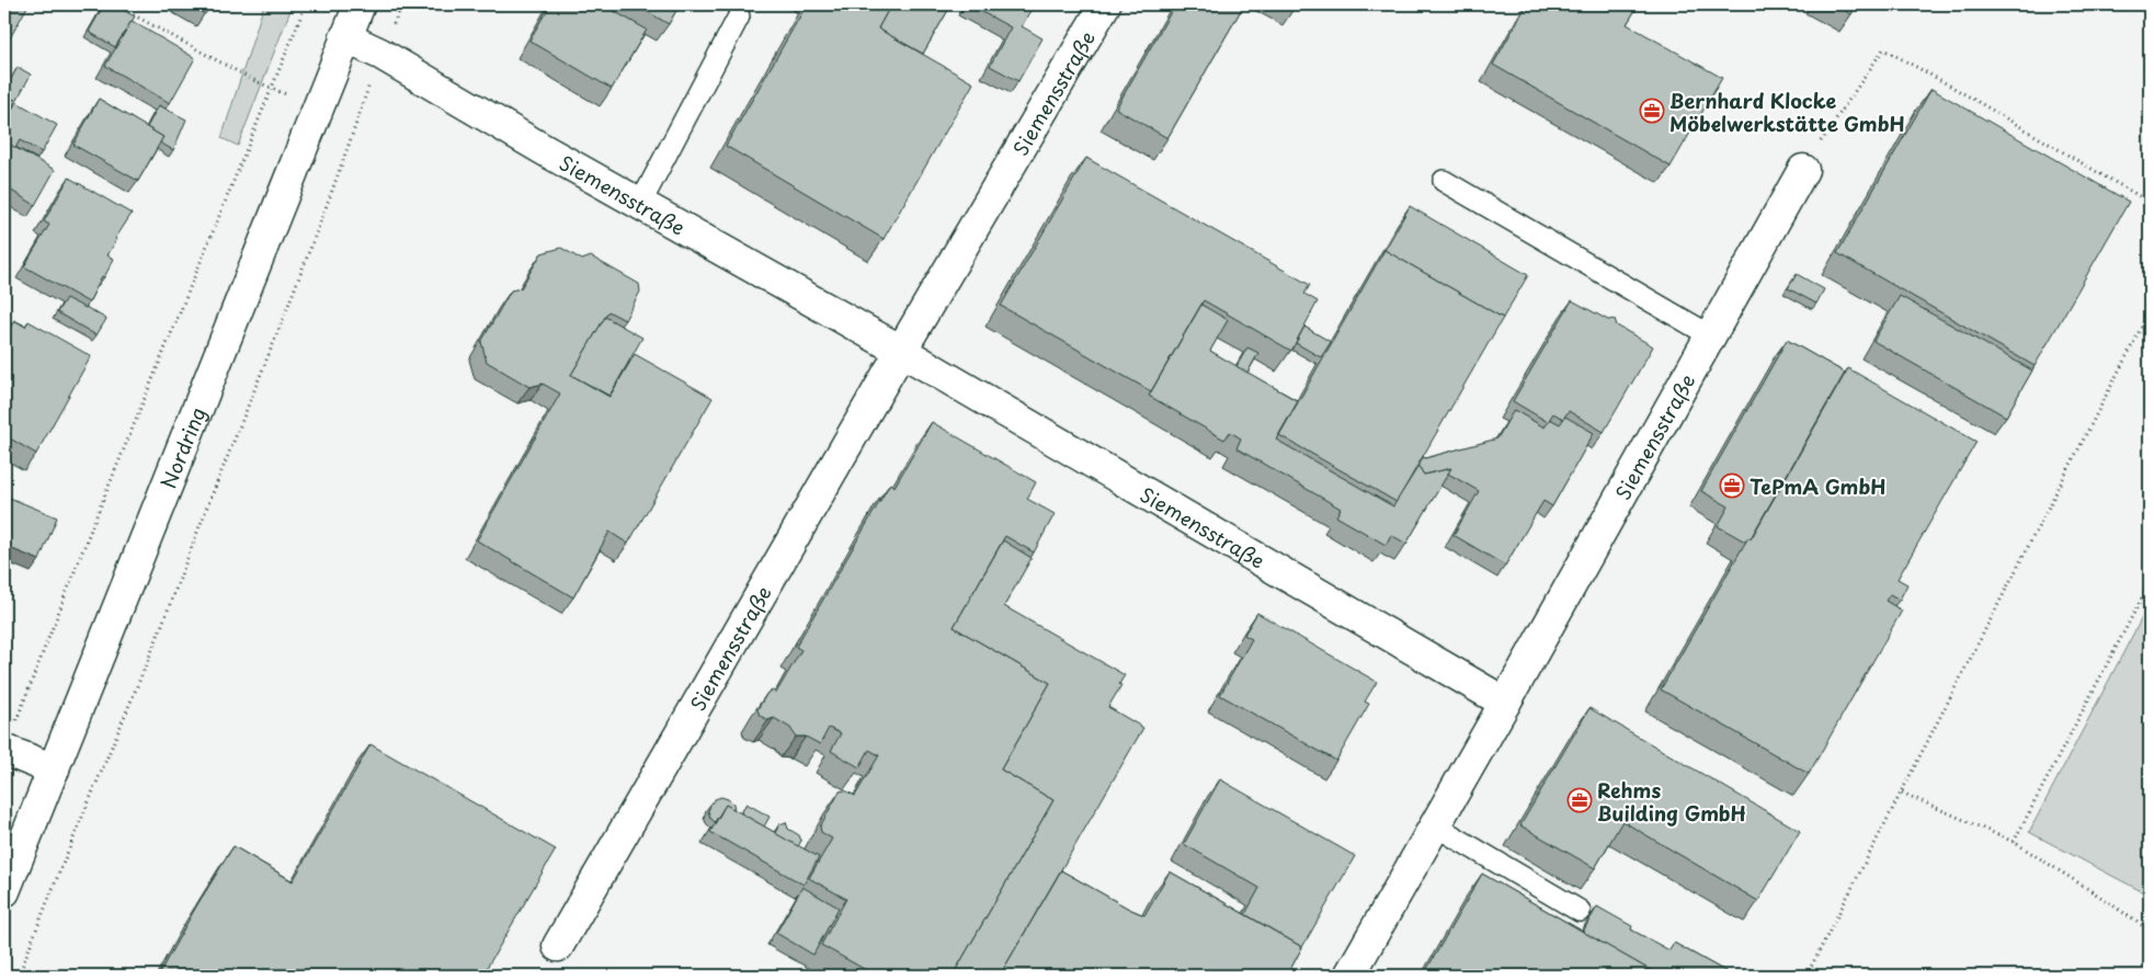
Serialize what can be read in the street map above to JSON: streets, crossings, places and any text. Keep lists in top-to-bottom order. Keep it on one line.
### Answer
{"streets":{"street":["Siemensstraße","Nordring"]},"crossings":[["Siemensstraße","Nordring"]],"places":{"office":["Bernhard Klocke Möbelwerkstätte GmbH","TePmA GmbH","Rehms Building GmbH"]}}
